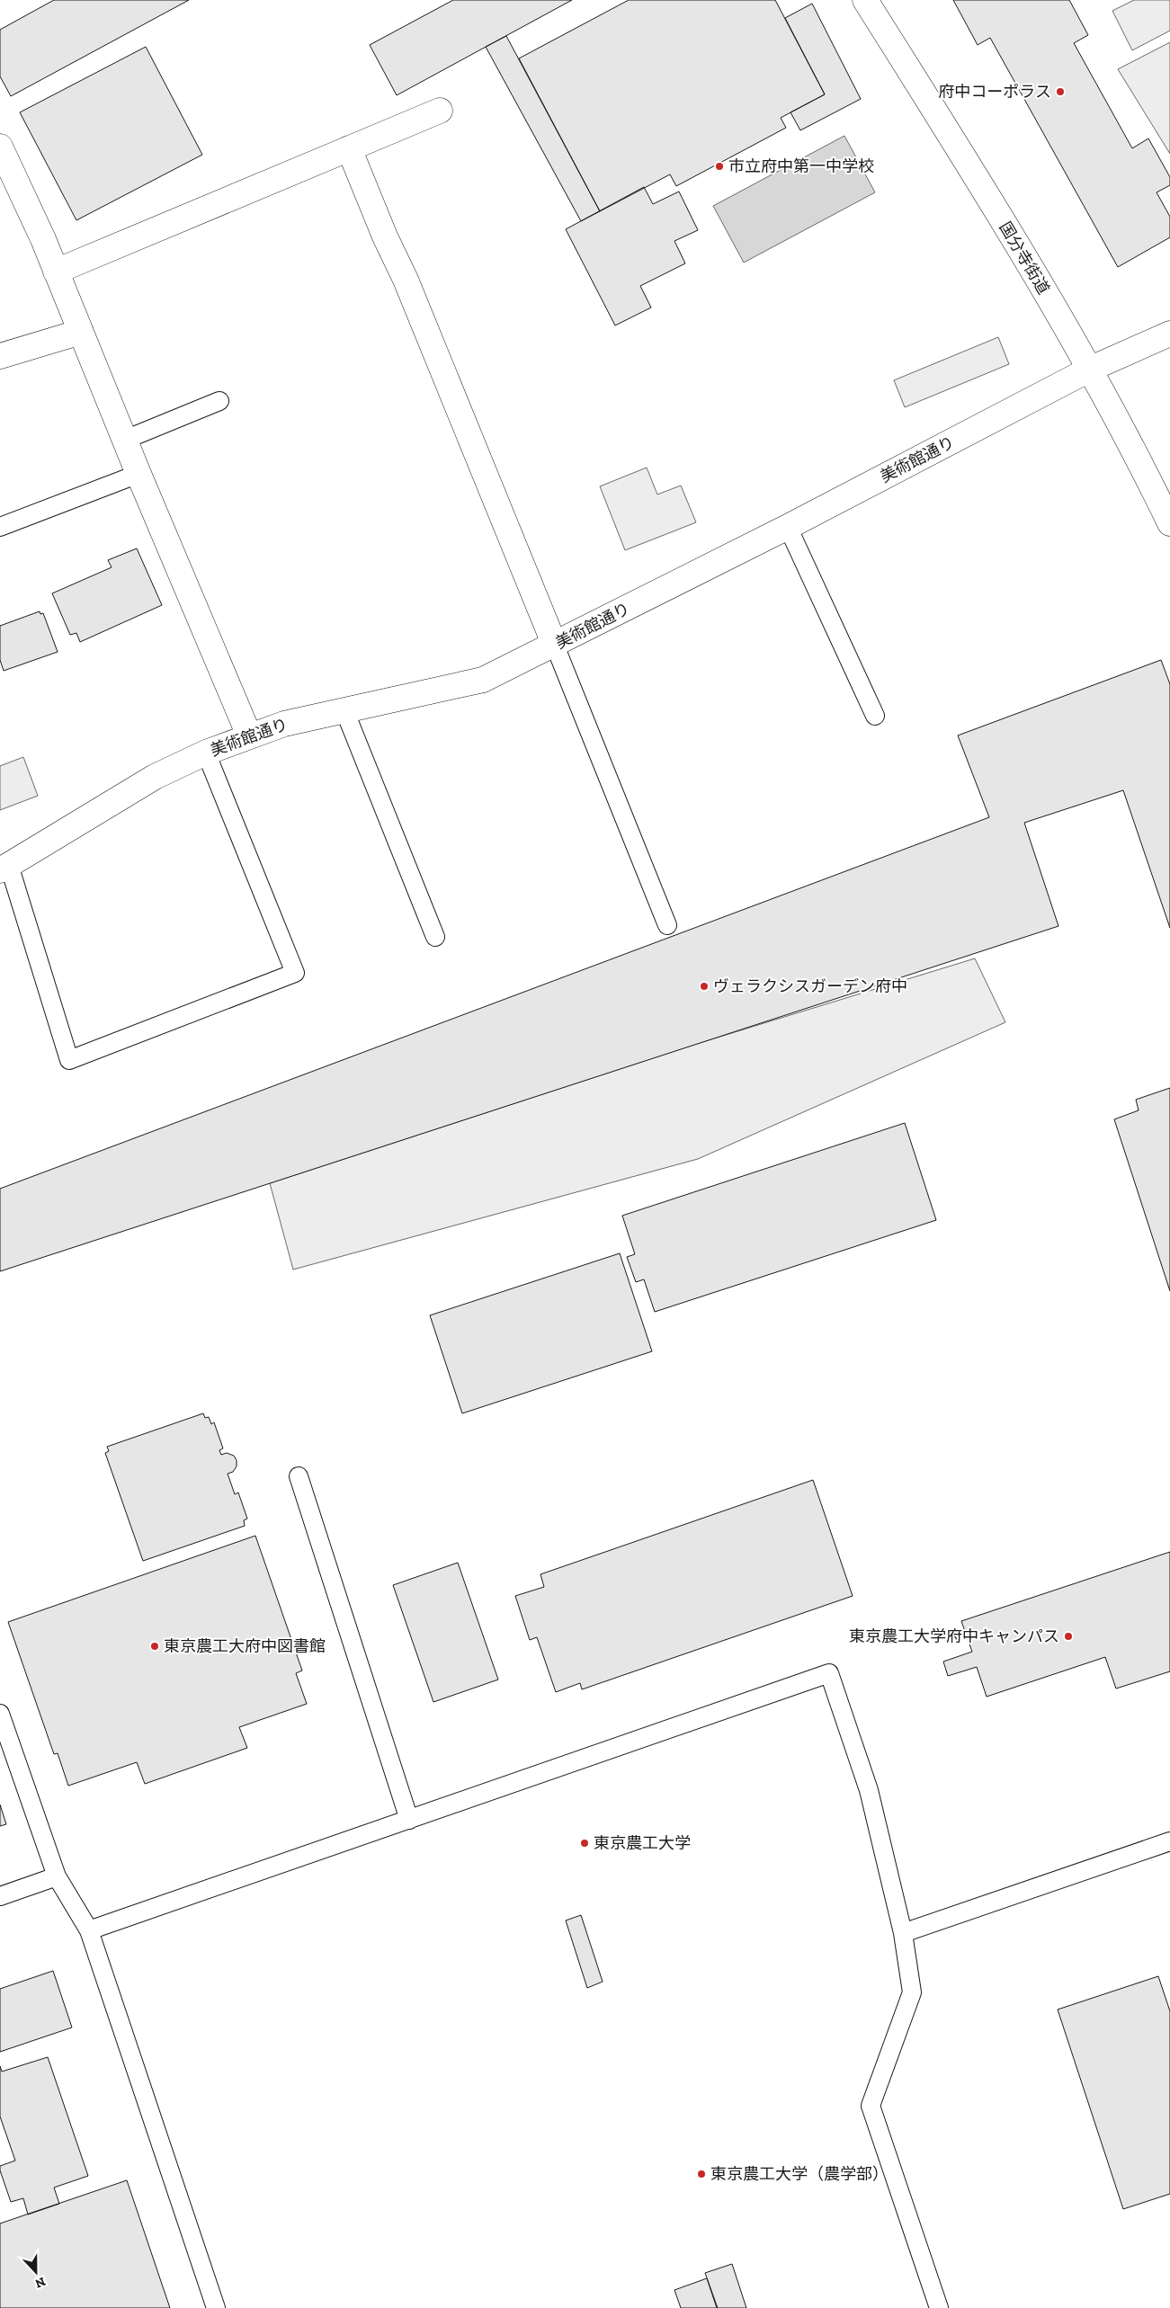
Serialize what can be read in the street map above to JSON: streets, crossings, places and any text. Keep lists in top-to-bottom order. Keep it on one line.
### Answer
{"streets":{"street":["国分寺街道","美術館通り"]},"crossings":[["国分寺街道","美術館通り"]],"places":["府中コーポラス","市立府中第一中学校","ヴェラクシスガーデン府中","東京農工大学府中キャンパス","東京農工大府中図書館","東京農工大学","東京農工大学（農学部）"],"north":"bottom"}
